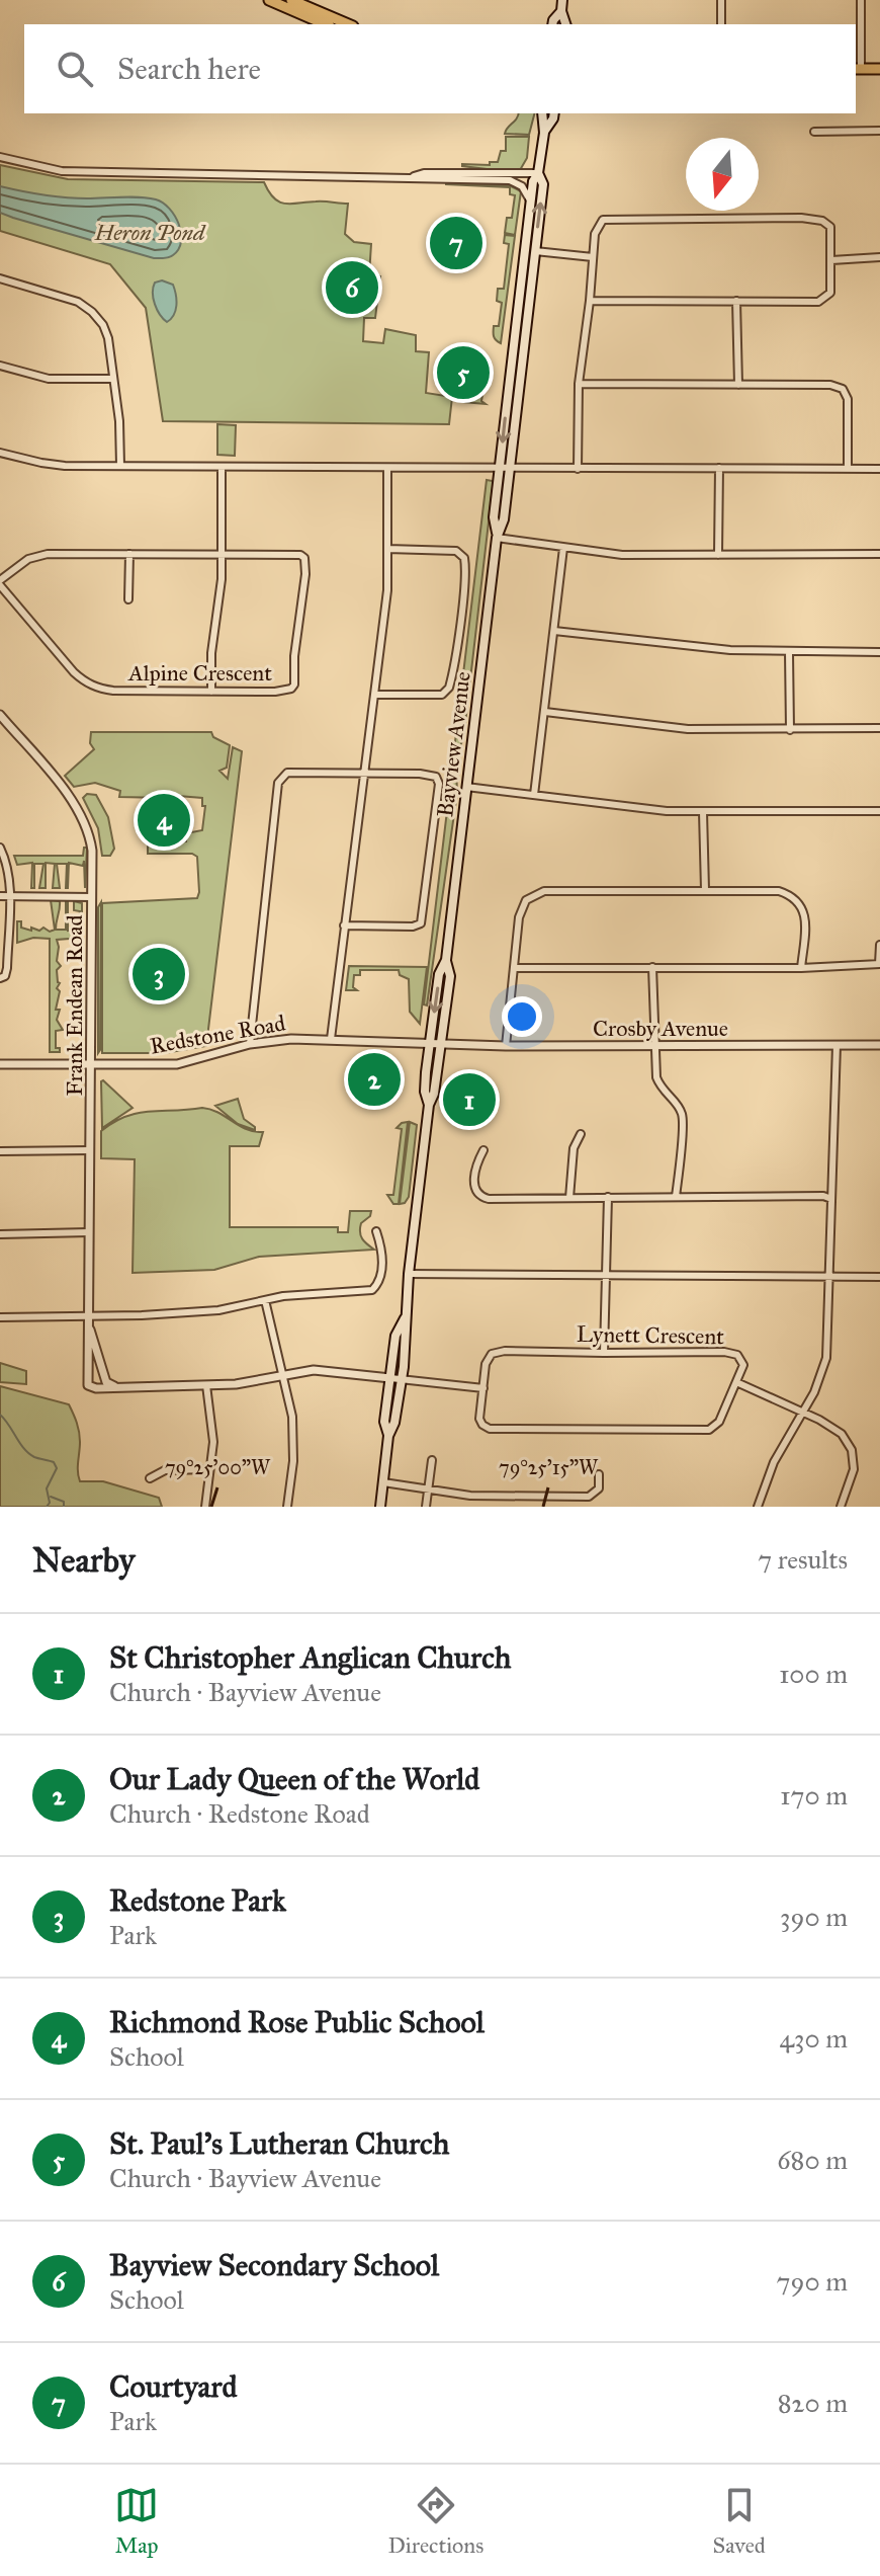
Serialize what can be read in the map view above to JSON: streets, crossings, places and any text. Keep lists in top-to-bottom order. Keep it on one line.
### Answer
{"streets":{"main road":["Bayview Avenue"],"street":["Alpine Crescent","Frank Endean Road","Crosby Avenue","Redstone Road","Lynett Crescent"]},"crossings":[["Bayview Avenue","Crosby Avenue"],["Bayview Avenue","Redstone Road"],["Frank Endean Road","Redstone Road"],["Crosby Avenue","Redstone Road"]],"parks":["Heron Pond"],"north":"bottom","page":{"search":"Search here","pins":["7","6","5","4","3","2","1"],"heading":["Nearby","7 results"],"list":[{"mark":"1","name":"St Christopher Anglican Church","note":"Church · Bayview Avenue","value":"100 m"},{"mark":"2","name":"Our Lady Queen of the World","note":"Church · Redstone Road","value":"170 m"},{"mark":"3","name":"Redstone Park","note":"Park","value":"390 m"},{"mark":"4","name":"Richmond Rose Public School","note":"School","value":"430 m"},{"mark":"5","name":"St. Paul's Lutheran Church","note":"Church · Bayview Avenue","value":"680 m"},{"mark":"6","name":"Bayview Secondary School","note":"School","value":"790 m"},{"mark":"7","name":"Courtyard","note":"Park","value":"820 m"}],"nav":["Map","Directions","Saved"]},"coordinates":["79°25'00\"W","79°25'15\"W"]}
